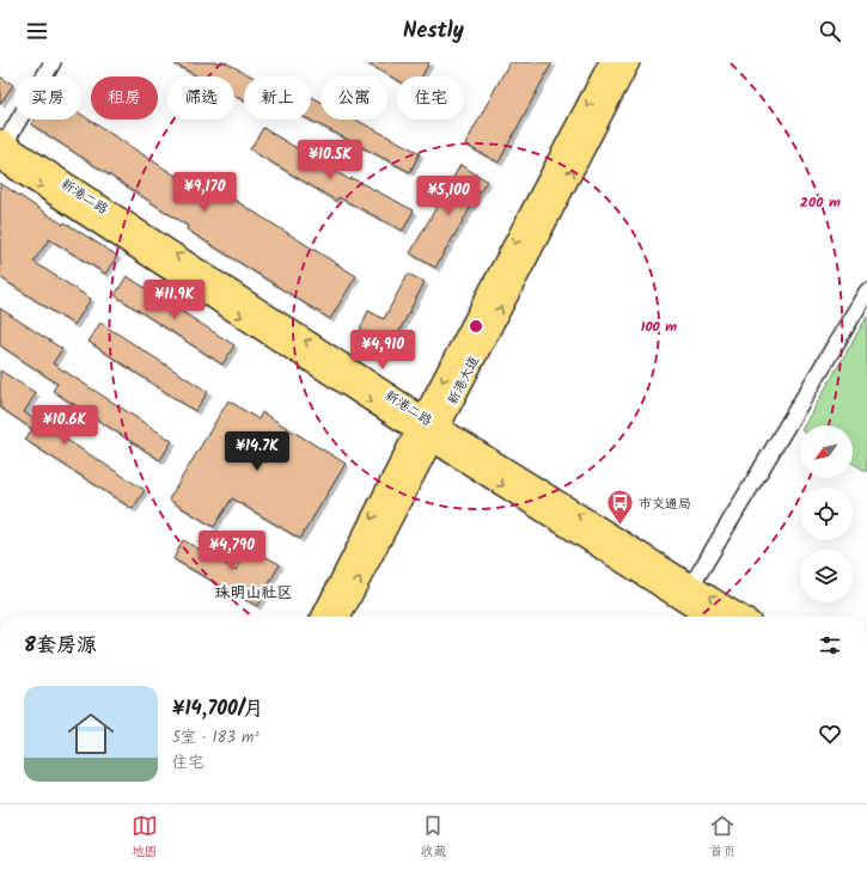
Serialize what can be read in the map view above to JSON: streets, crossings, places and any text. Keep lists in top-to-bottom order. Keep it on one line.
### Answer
{"streets":{"main road":["新港二路","新港大道"]},"crossings":[["新港二路","新港大道"]],"districts":["珠明山社区"],"places":{"bus stop":["市交通局"]},"north":"bottom left","page":{"header":"Nestly","chip":["买房","租房","筛选","新上","公寓","住宅"],"price":["¥10.5K","¥9,170","¥5,100","¥11.9K","¥4,910","¥10.6K","¥14.7K","¥4,790"],"heading":"8套房源","list":[{"name":"¥14,700/月","note":"5室 · 183 m² · 住宅"}],"tabs":["地图","收藏","首页"]},"rings":["200 m","100 m"]}
